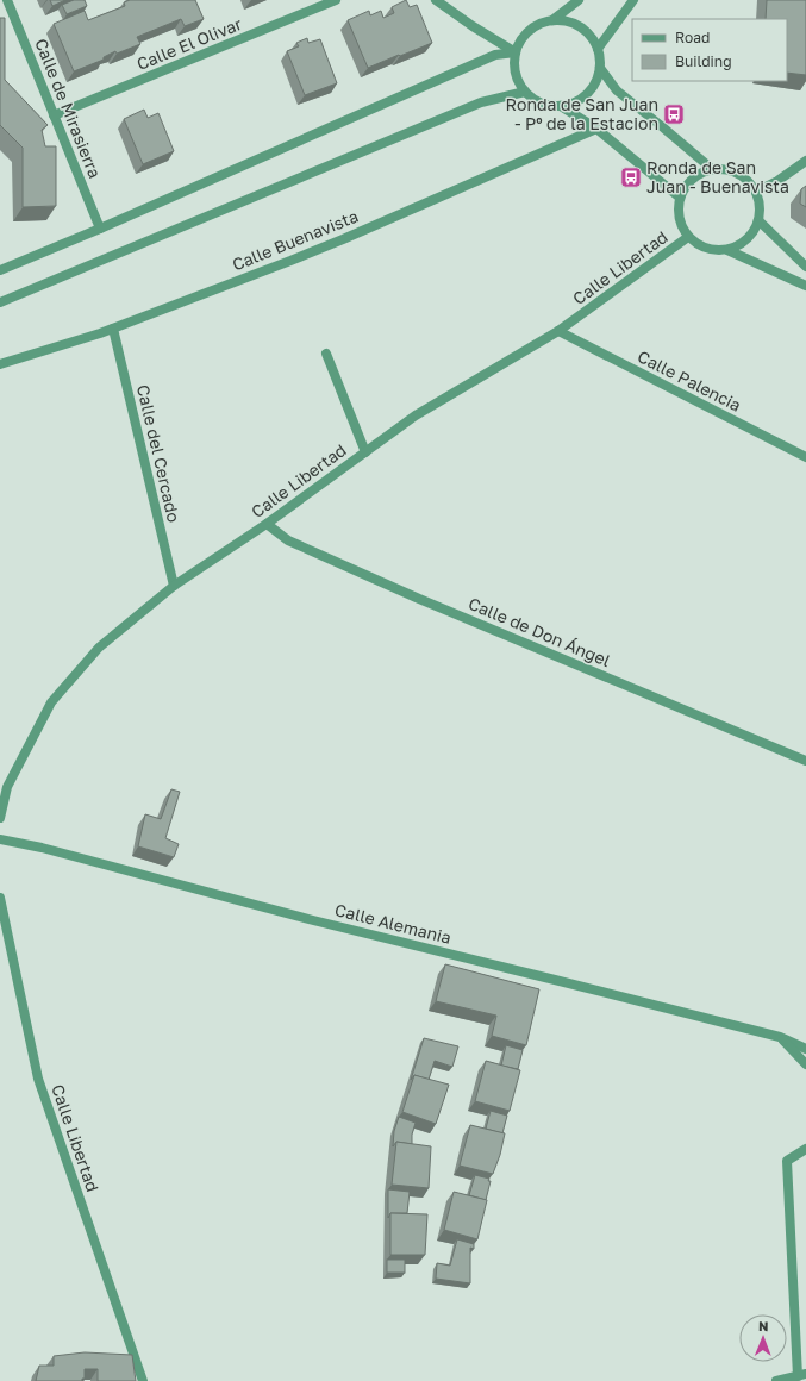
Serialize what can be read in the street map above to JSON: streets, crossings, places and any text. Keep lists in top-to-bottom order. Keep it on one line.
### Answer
{"streets":{"street":["Calle El Olivar","Calle de Mirasierra","Calle Buenavista","Calle Libertad","Calle Palencia","Calle del Cercado","Calle de Don Ángel","Calle Alemania"]},"crossings":[["Calle El Olivar","Calle de Mirasierra"],["Calle Buenavista","Calle del Cercado"],["Calle Libertad","Calle Palencia"],["Calle Libertad","Calle del Cercado"],["Calle Libertad","Calle de Don Ángel"]],"places":{"bus stop":["Ronda de San Juan - Pº de la Estacion","Ronda de San Juan - Buenavista"]},"legend":["Road","Building"],"north":"top"}
